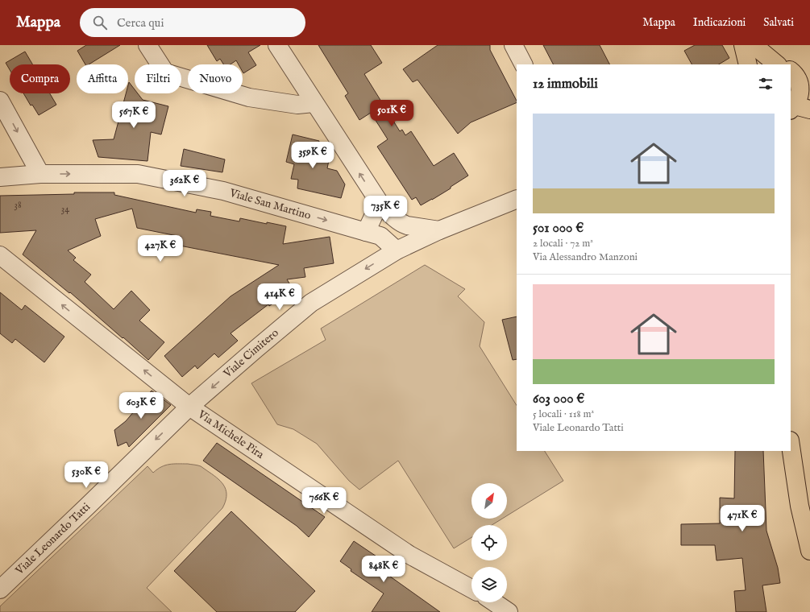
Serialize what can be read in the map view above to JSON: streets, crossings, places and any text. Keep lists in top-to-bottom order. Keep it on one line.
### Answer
{"streets":{"street":["Viale San Martino","Viale Cimitero","Via Michele Pira","Viale Leonardo Tatti"]},"crossings":[["Viale San Martino","Viale Cimitero"],["Viale Cimitero","Via Michele Pira"],["Viale Cimitero","Viale Leonardo Tatti"],["Via Michele Pira","Viale Leonardo Tatti"]],"one_way":["Viale Cimitero","Via Michele Pira","Viale Leonardo Tatti"],"house_numbers":["38","34"],"north":"top right","page":{"header":"Mappa","search":"Cerca qui","nav":["Mappa","Indicazioni","Salvati"],"chip":["Compra","Affitta","Filtri","Nuovo"],"heading":"12 immobili","price":["501K €","567K €","359K €","362K €","735K €","427K €","414K €","603K €","530K €","766K €","471K €","848K €"],"list":[{"name":"501 000 €","note":"2 locali · 72 m² · Via Alessandro Manzoni"},{"name":"603 000 €","note":"5 locali · 118 m² · Viale Leonardo Tatti"}]}}
